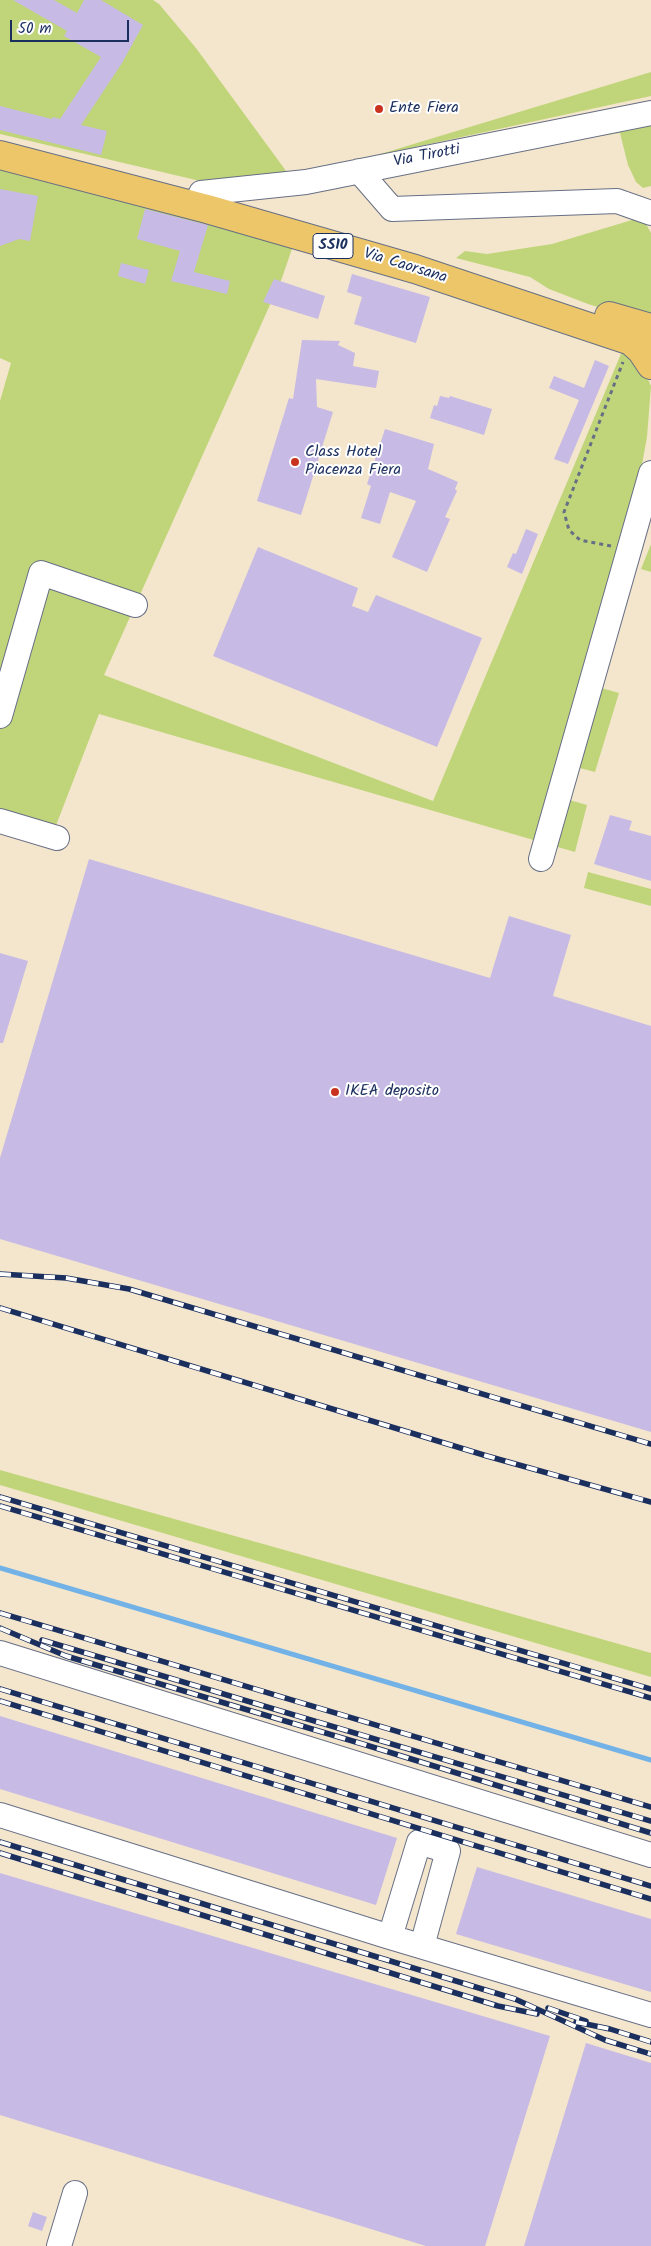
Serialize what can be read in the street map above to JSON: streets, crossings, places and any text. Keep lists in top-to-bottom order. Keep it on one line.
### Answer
{"streets":{"main road":["SS10","Via Caorsana"],"street":["Via Tirotti"]},"crossings":[["Via Tirotti","Via Caorsana"]],"places":["Ente Fiera","Class Hotel Piacenza Fiera","IKEA deposito"],"scale_bar":"50 m"}
